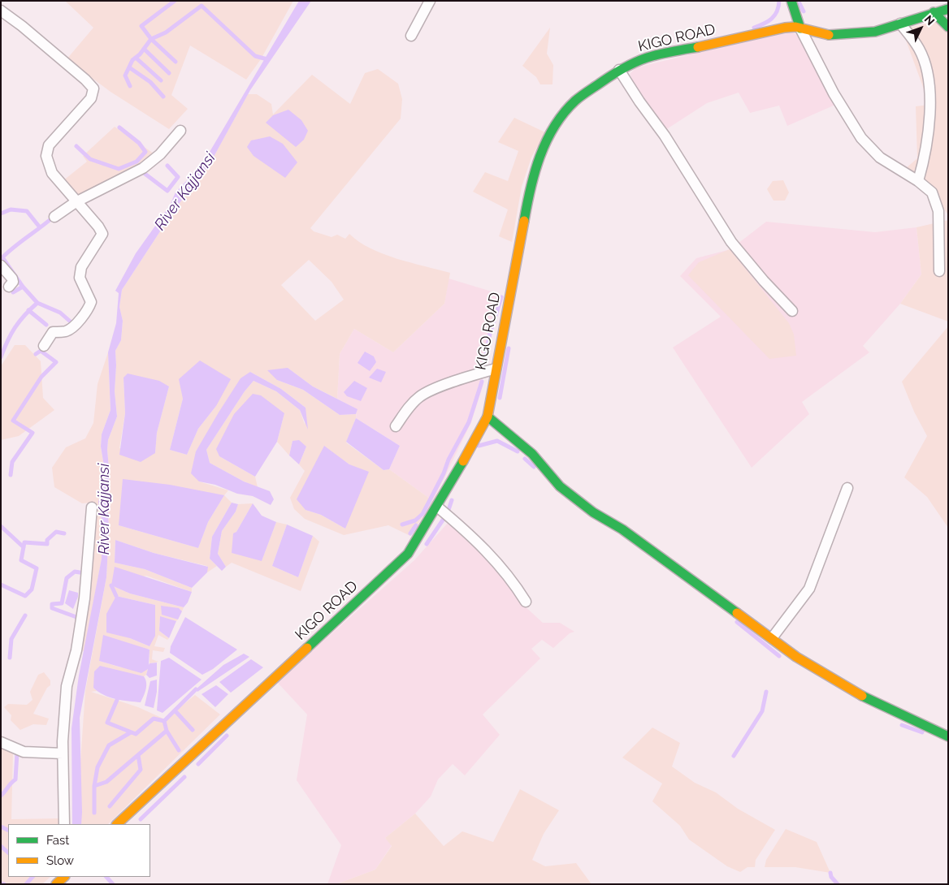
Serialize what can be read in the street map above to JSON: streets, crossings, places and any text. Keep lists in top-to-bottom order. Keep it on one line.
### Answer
{"streets":{"main road":["KIGO ROAD"]},"water":["River Kajjansi"],"legend":["Fast","Slow"],"north":"top right"}
